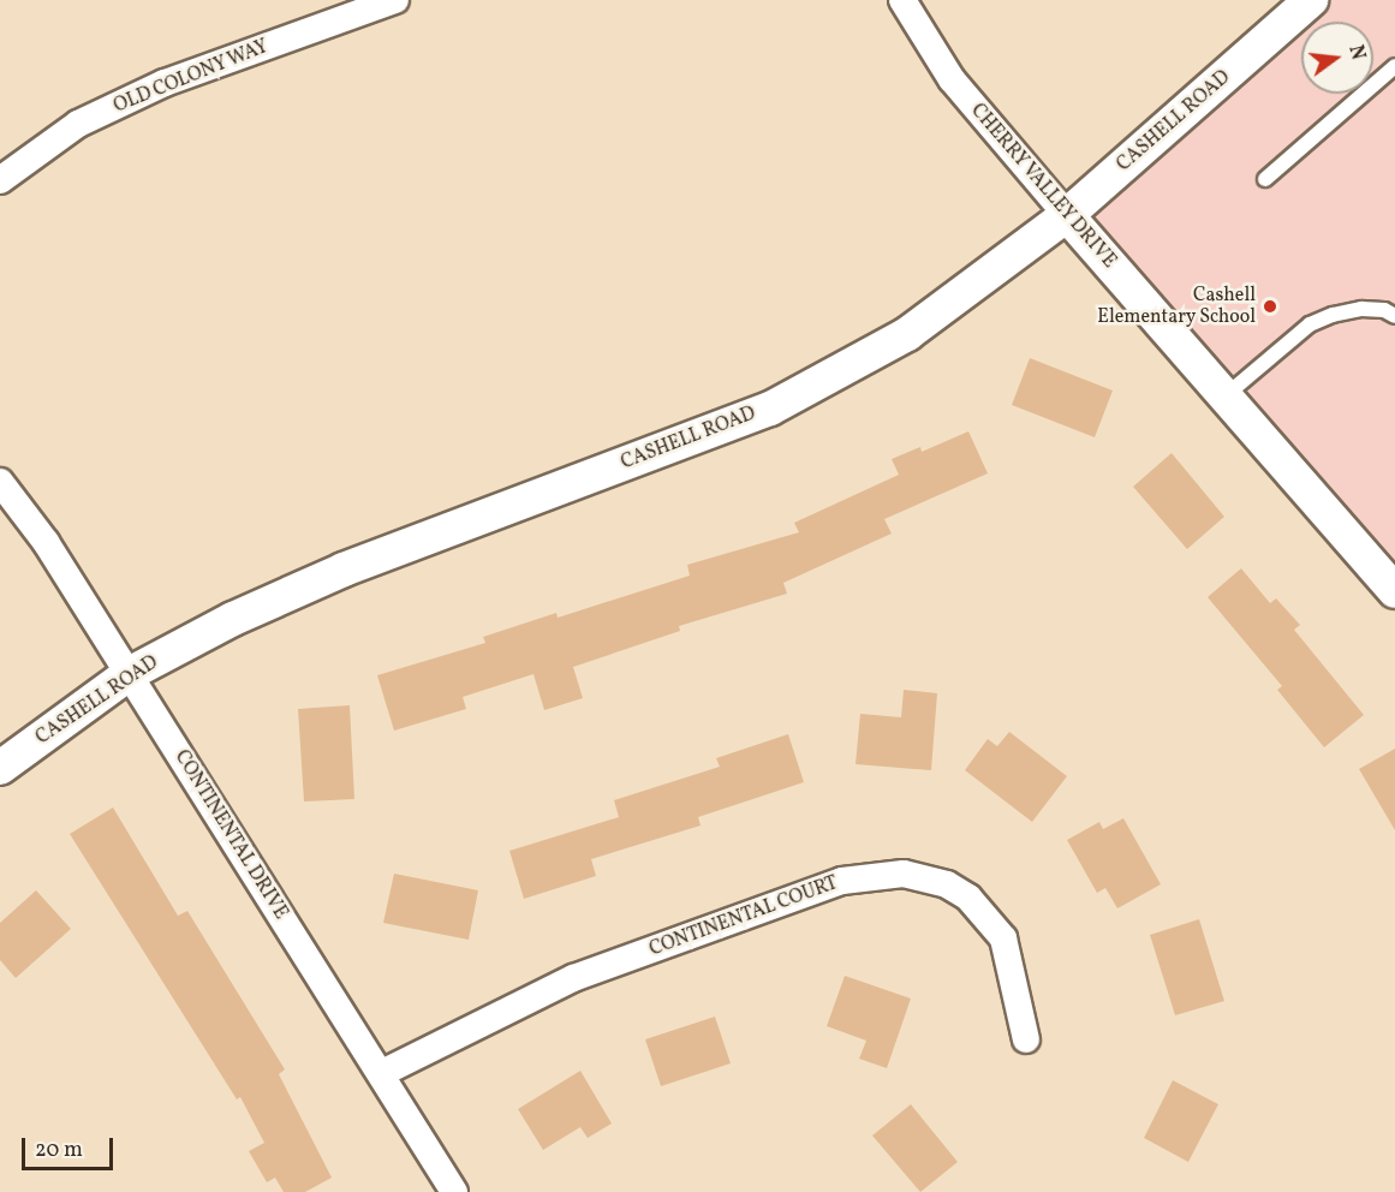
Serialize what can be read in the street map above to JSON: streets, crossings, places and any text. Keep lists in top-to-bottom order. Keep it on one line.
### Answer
{"streets":{"street":["OLD COLONY WAY","CASHELL ROAD","CHERRY VALLEY DRIVE","CONTINENTAL DRIVE","CONTINENTAL COURT"]},"crossings":[["CASHELL ROAD","CHERRY VALLEY DRIVE"],["CASHELL ROAD","CONTINENTAL DRIVE"],["CONTINENTAL DRIVE","CONTINENTAL COURT"]],"places":["Cashell Elementary School"],"scale_bar":"20 m","north":"right"}
